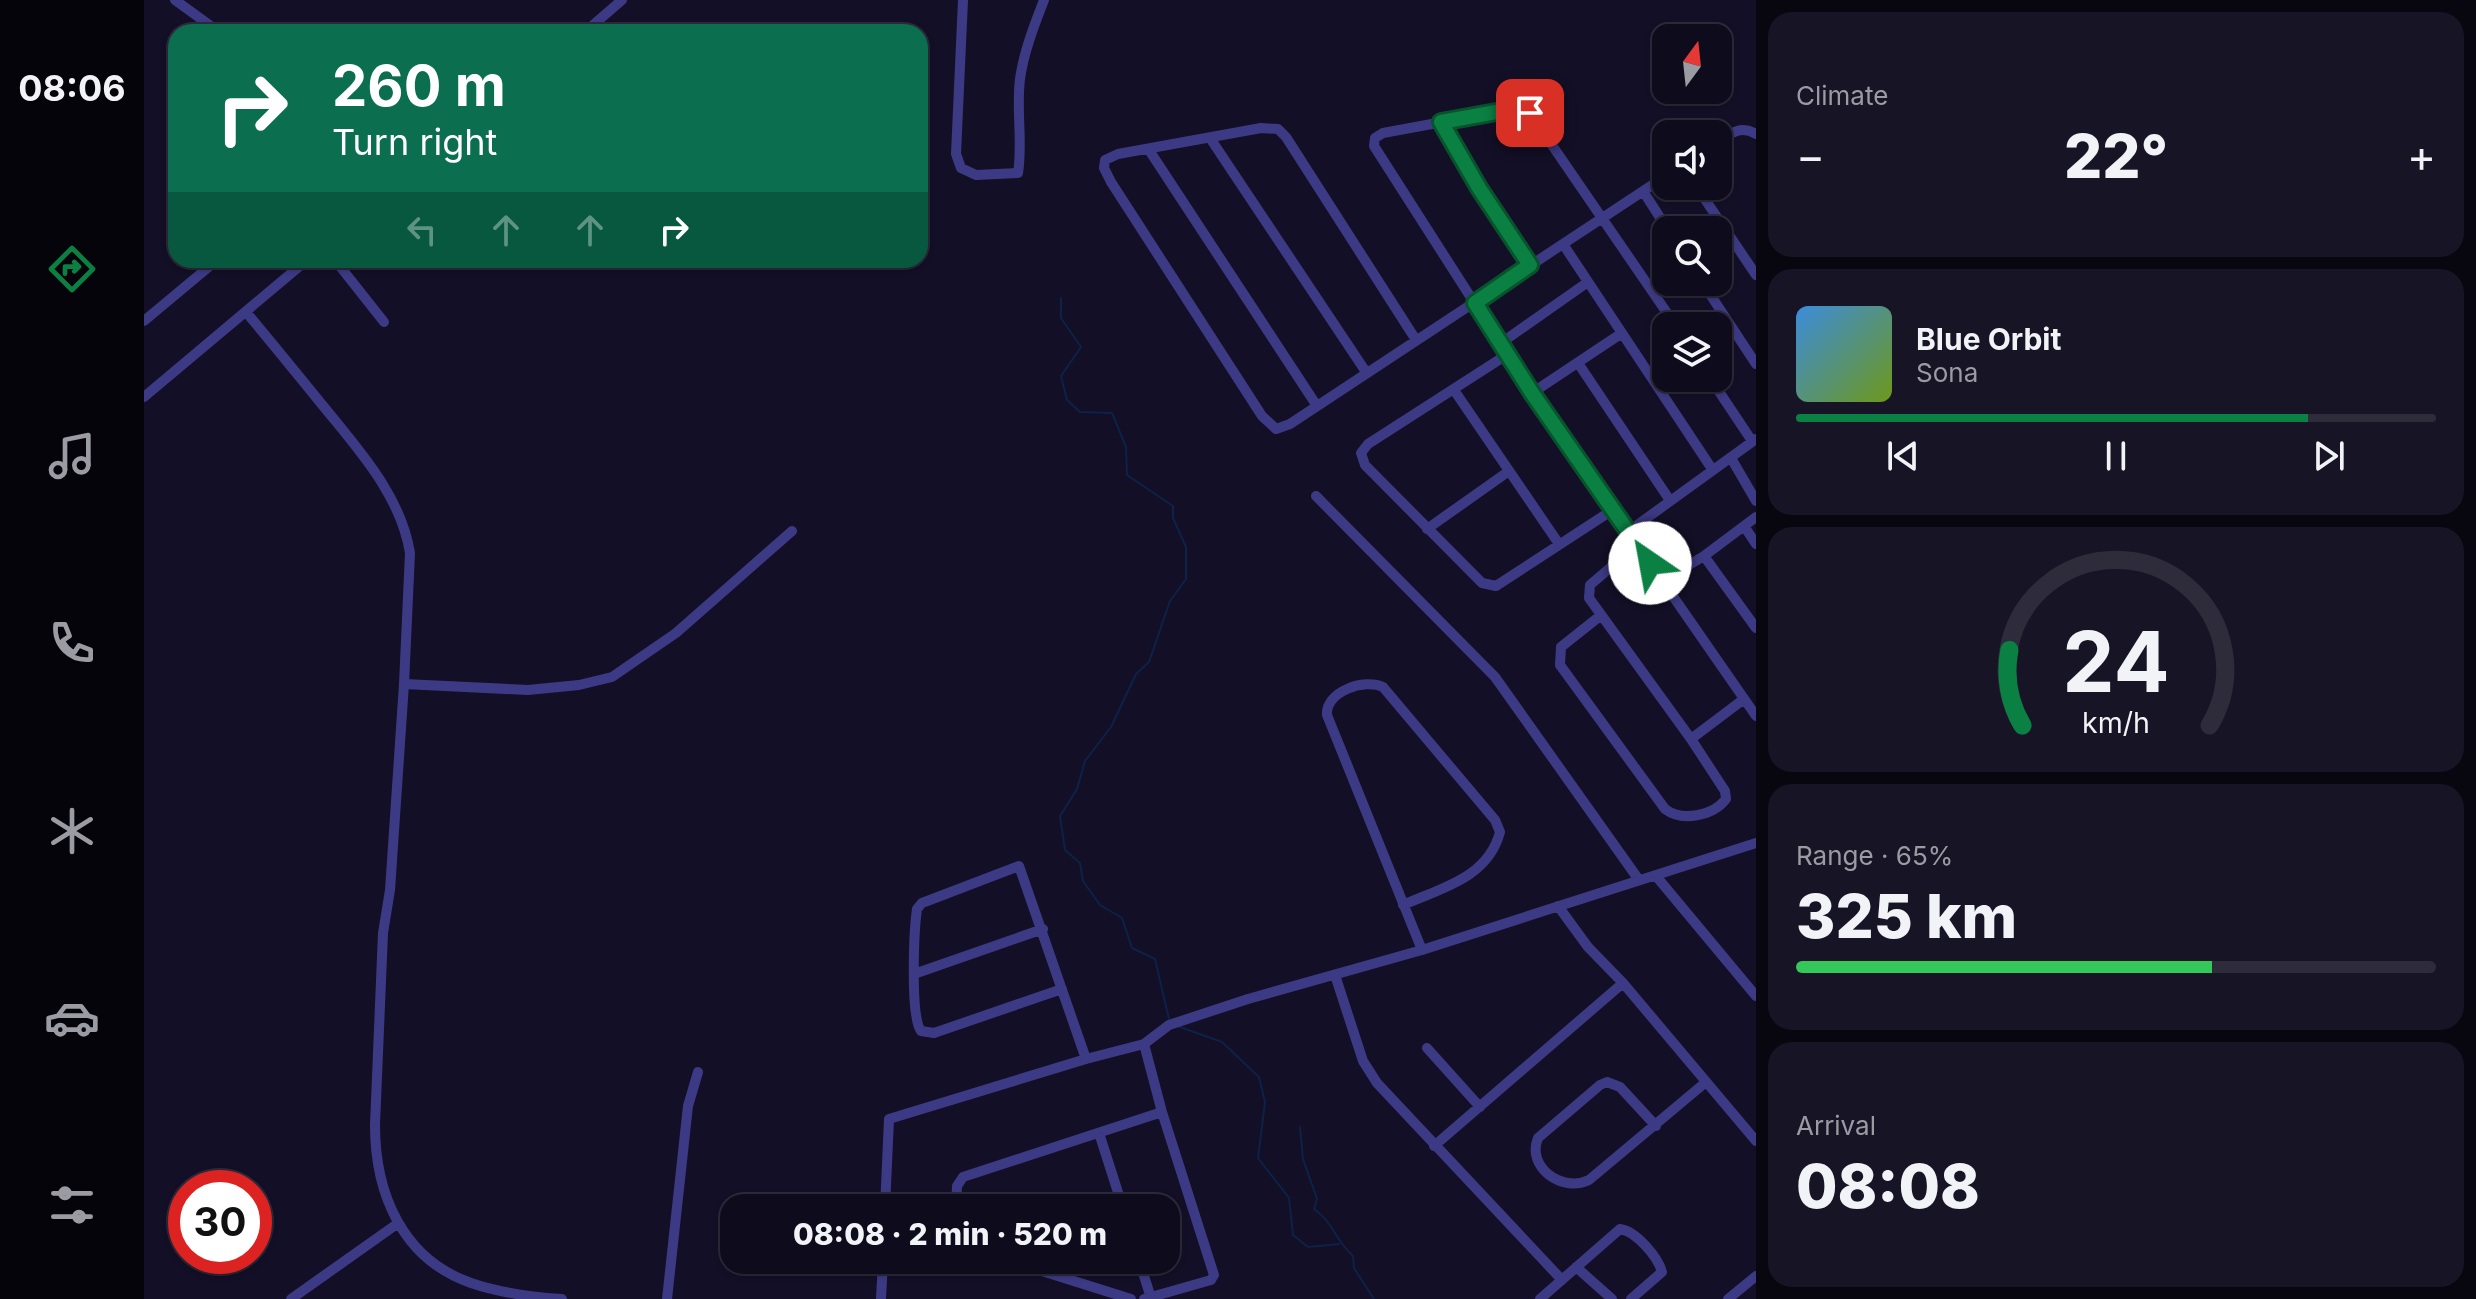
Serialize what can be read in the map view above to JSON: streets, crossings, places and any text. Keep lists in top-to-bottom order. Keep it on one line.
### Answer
{"north":"top","page":{"tabs":"08:06","tile":["Climate",["Range · 65%","325 km"],["Arrival","08:08"]],"turn":["260 m","Turn right"],"heat":["−","22°","+"],"song":["Blue Orbit","Sona"],"limit":"30","trip":"08:08 · 2 min · 520 m","gauge":["24","km/h"]}}
